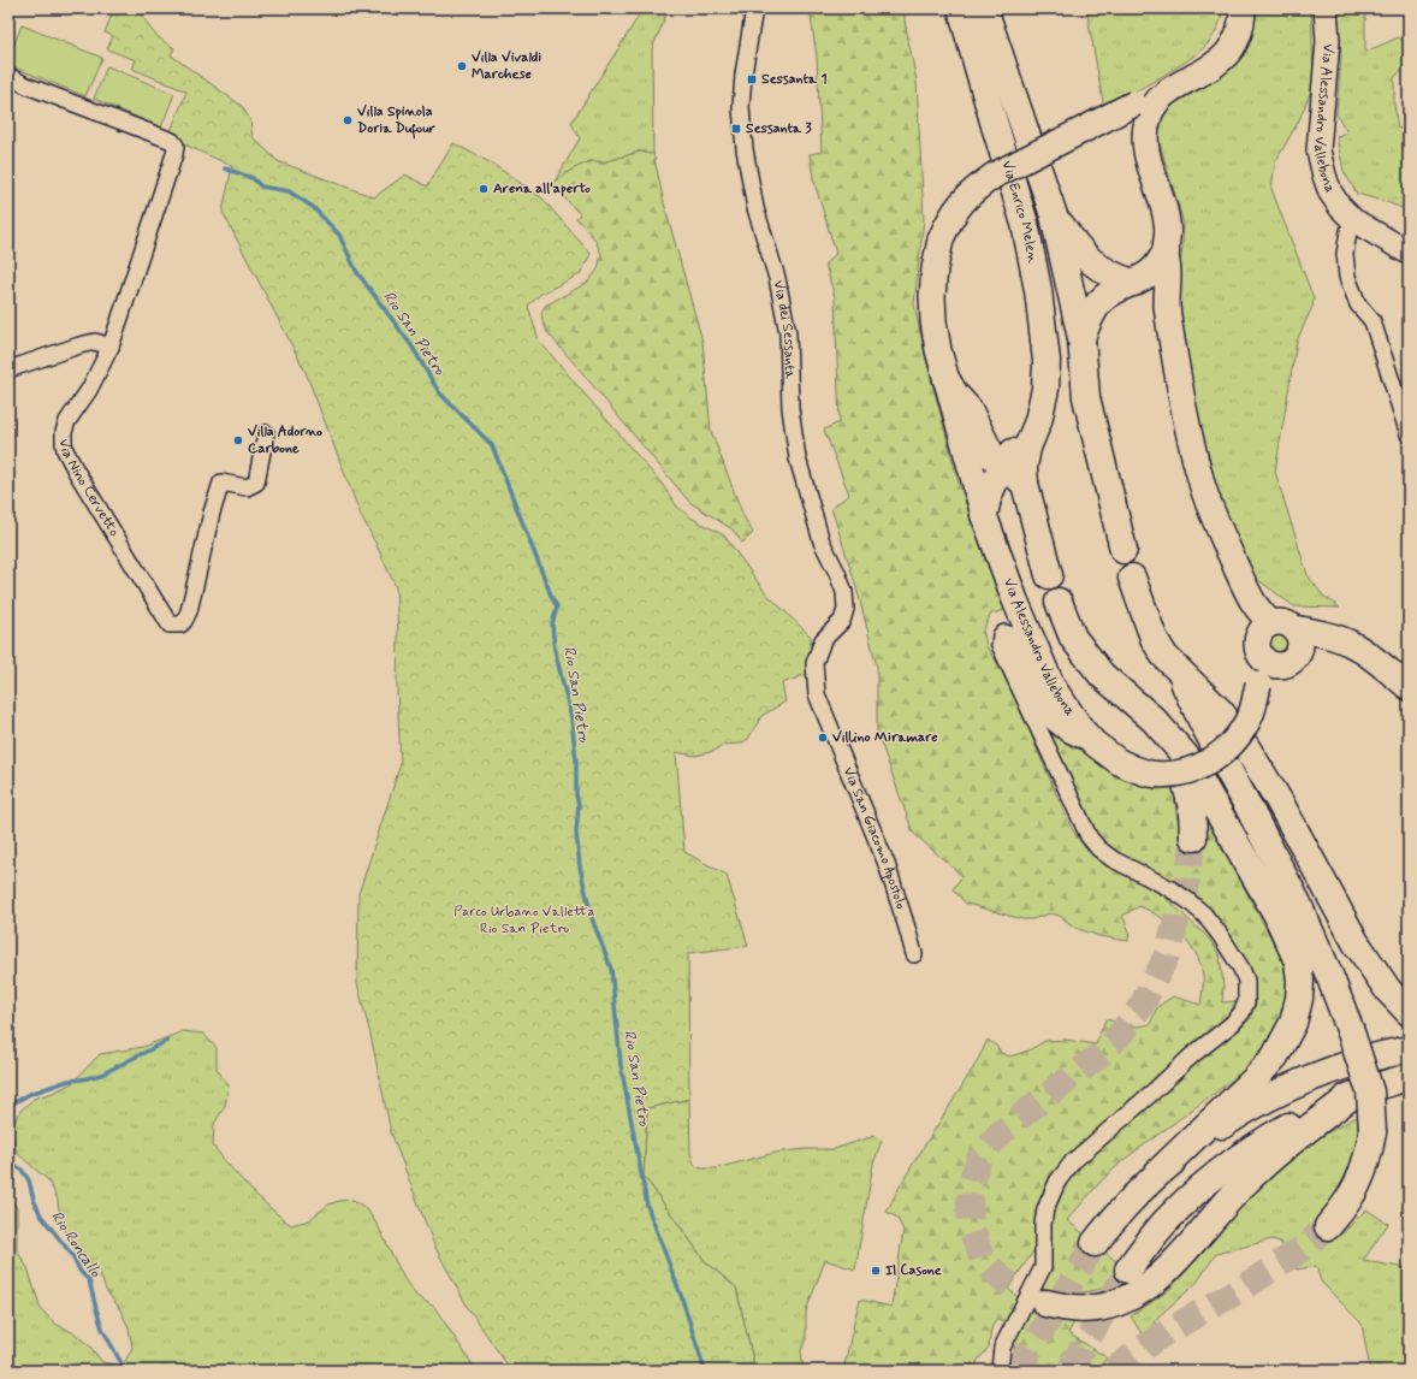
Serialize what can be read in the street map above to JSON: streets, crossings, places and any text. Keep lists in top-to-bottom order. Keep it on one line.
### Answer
{"streets":{"highway":["Via Enrico Melen"],"main road":["Via Alessandro Vallebona"],"street":["Via dei Sessanta","Via Nino Cervetto","Via San Giacomo Apostolo"]},"crossings":[["Via dei Sessanta","Via San Giacomo Apostolo"]],"water":["Rio San Pietro","Rio Roncallo"],"parks":["Parco Urbano Valletta Rio San Pietro"],"places":{"other":["Villa Vivaldi Marchese","Villa Spinola Doria Dufour","Arena all'aperto","Villa Adorno Carbone","Villino Miramare","Il Casone"],"transit":["Sessanta 1","Sessanta 3"]}}
